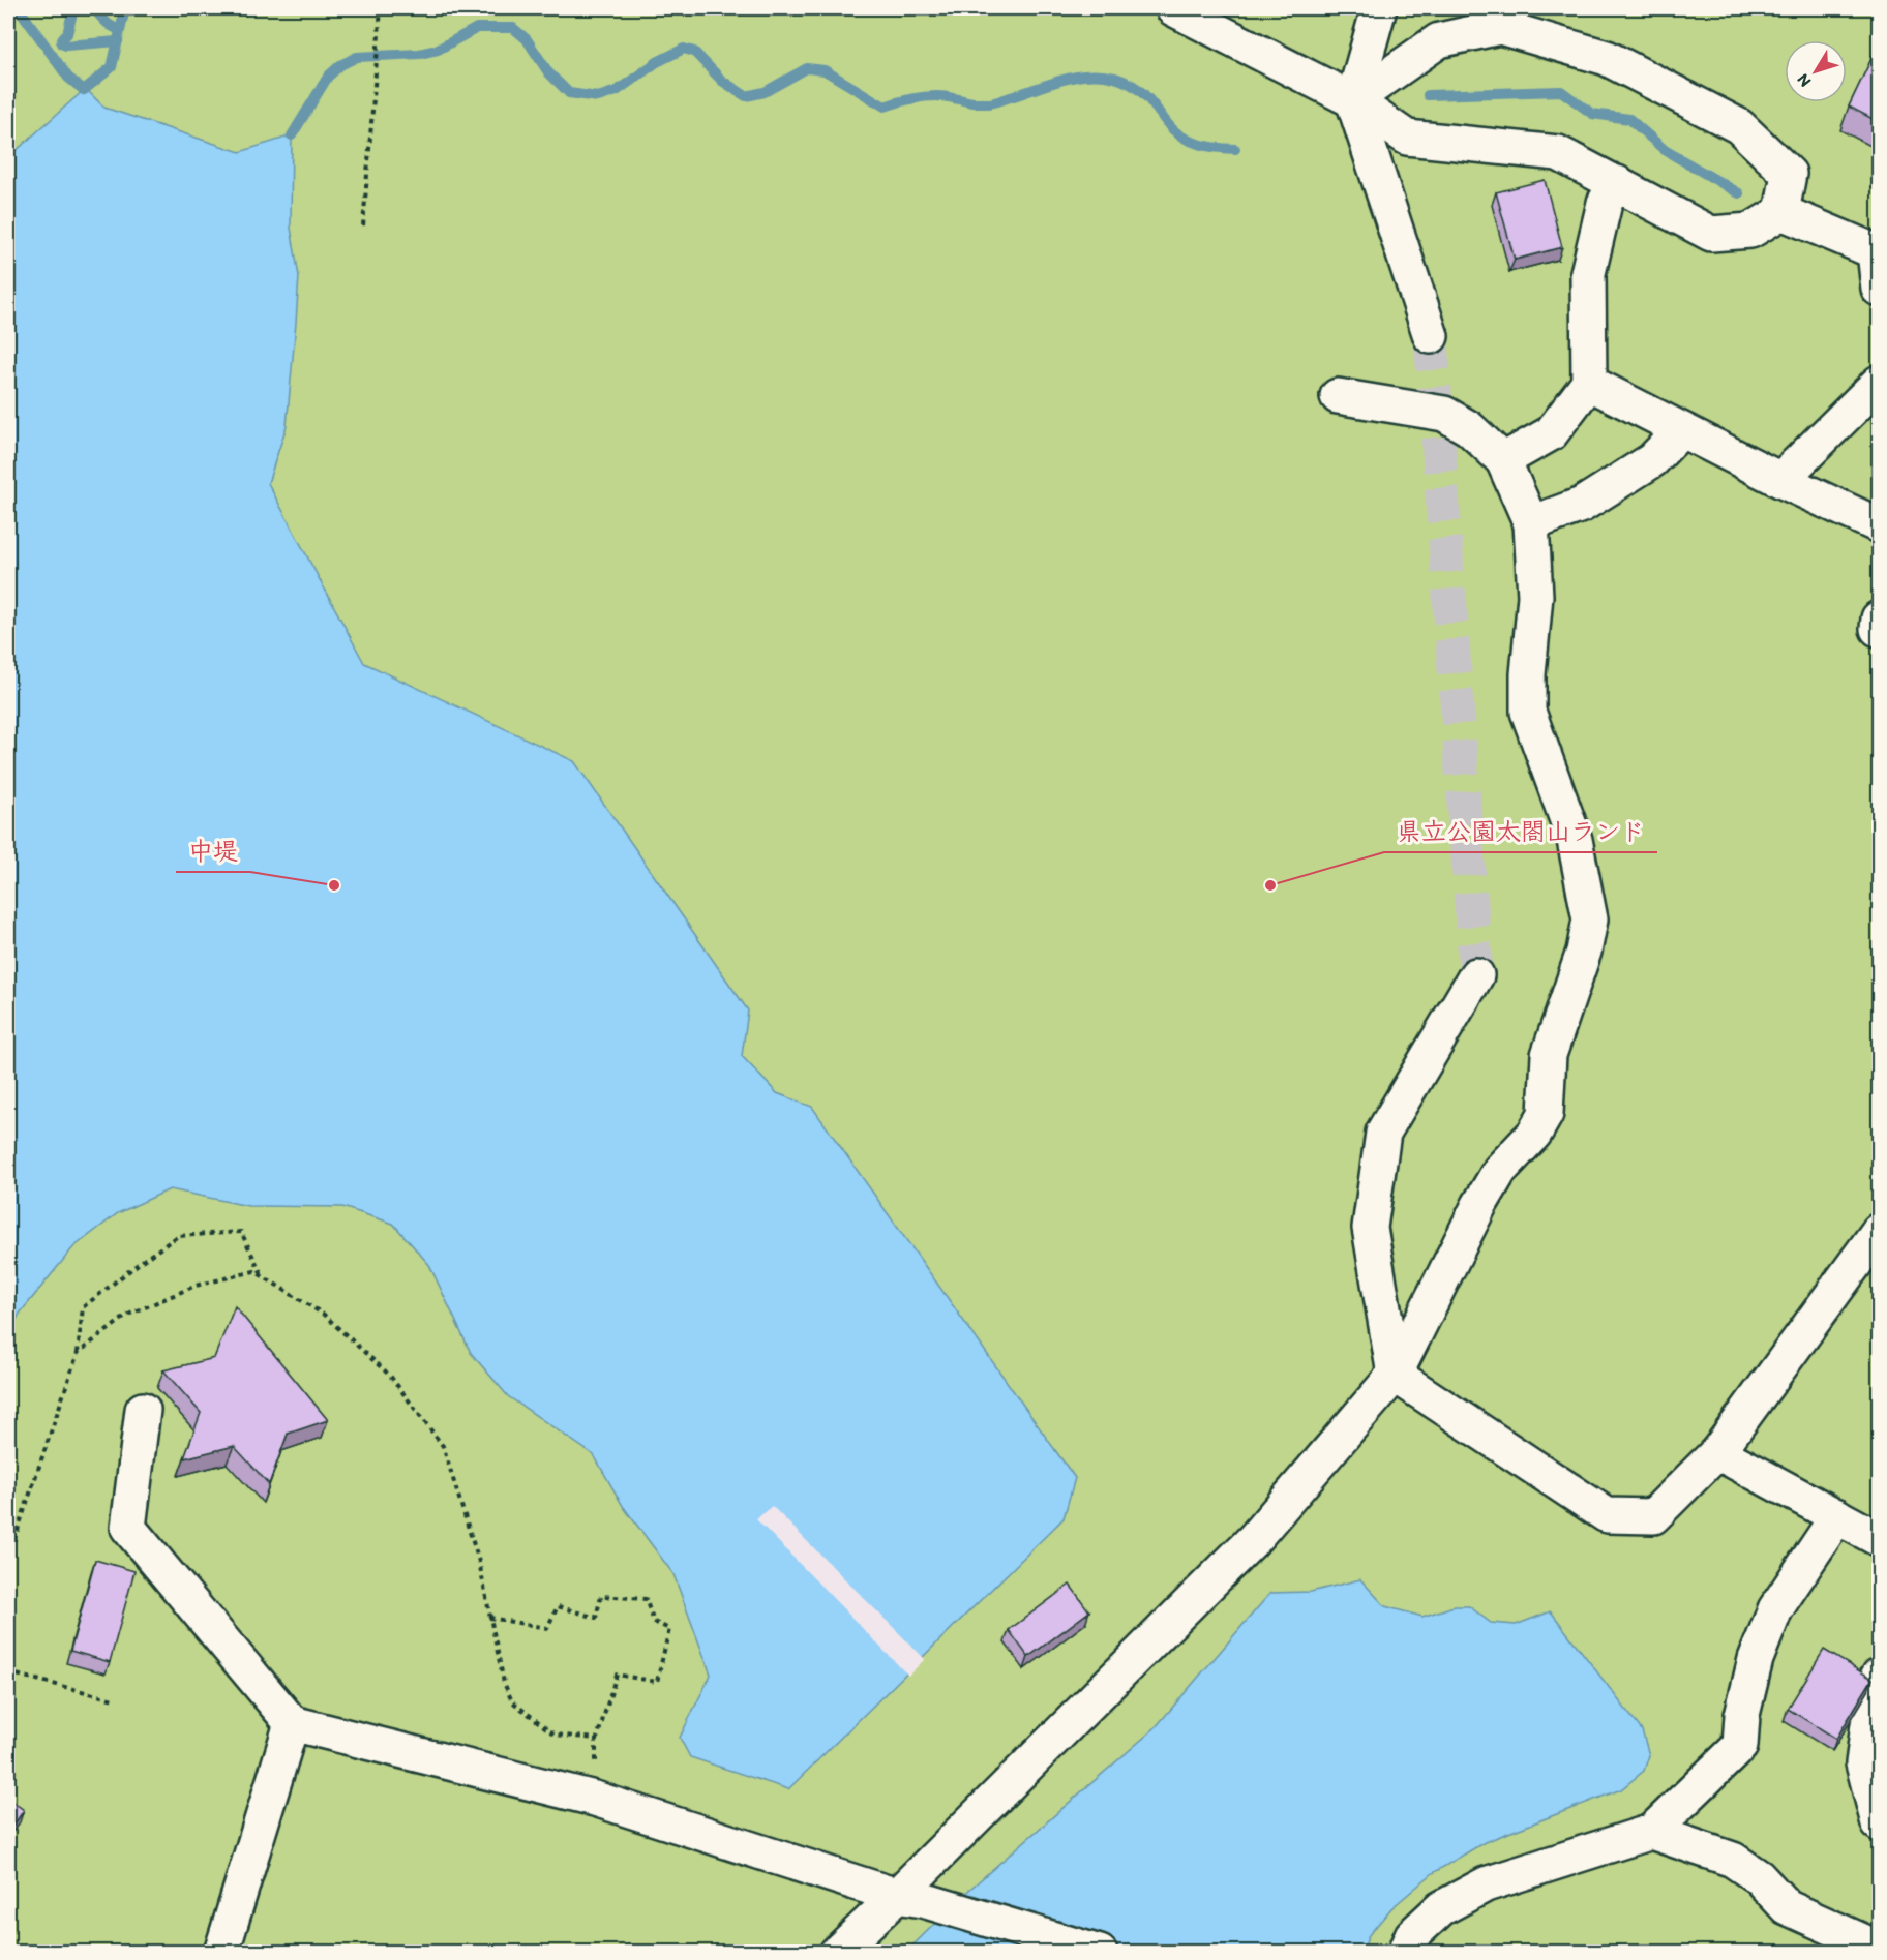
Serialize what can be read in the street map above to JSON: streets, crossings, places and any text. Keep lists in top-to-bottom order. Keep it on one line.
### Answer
{"places":["中堤","県立公園太閤山ランド"],"north":"bottom left"}
